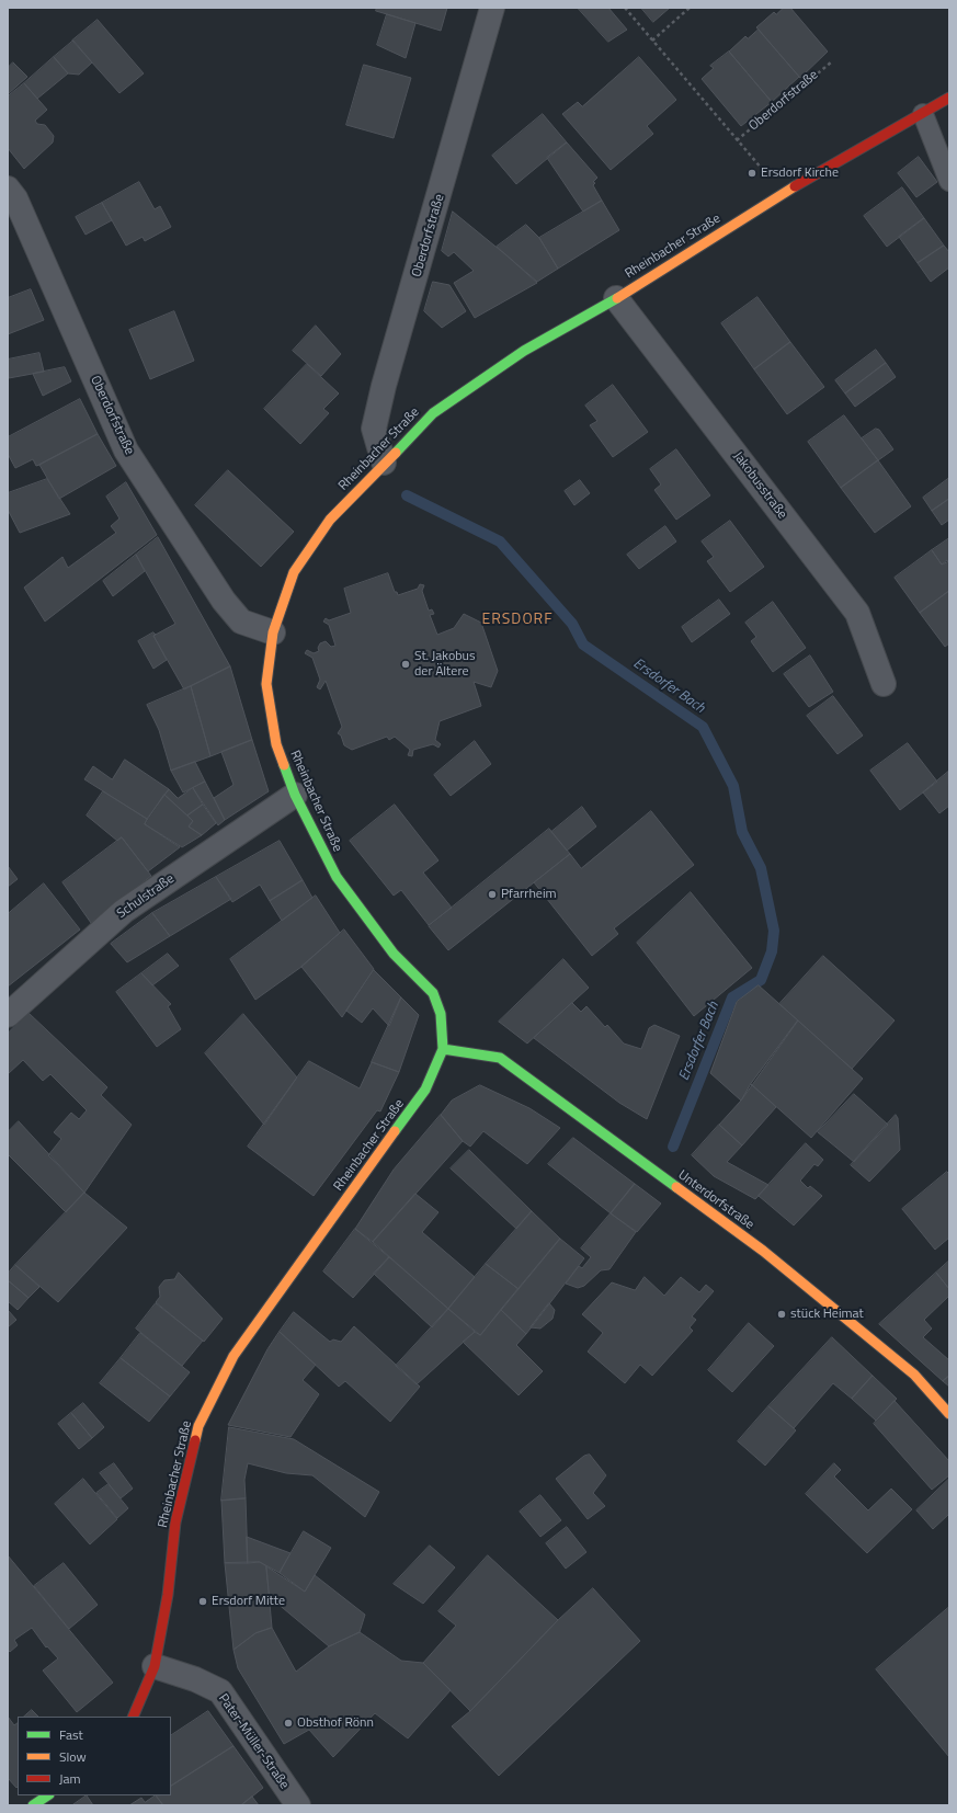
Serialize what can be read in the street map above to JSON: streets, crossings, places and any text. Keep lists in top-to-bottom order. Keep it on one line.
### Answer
{"streets":{"main road":["Rheinbacher Straße","Unterdorfstraße"],"street":["Oberdorfstraße","Jakobusstraße","Schulstraße","Pater-Müller-Straße"]},"crossings":[["Oberdorfstraße","Rheinbacher Straße"],["Rheinbacher Straße","Jakobusstraße"],["Rheinbacher Straße","Schulstraße"],["Rheinbacher Straße","Unterdorfstraße"],["Rheinbacher Straße","Pater-Müller-Straße"]],"districts":["ERSDORF"],"water":["Ersdorfer Bach"],"places":["Ersdorf Kirche","St. Jakobus der Ältere","Pfarrheim","stück Heimat","Ersdorf Mitte","Obsthof Rönn"],"legend":["Fast","Slow","Jam"]}
